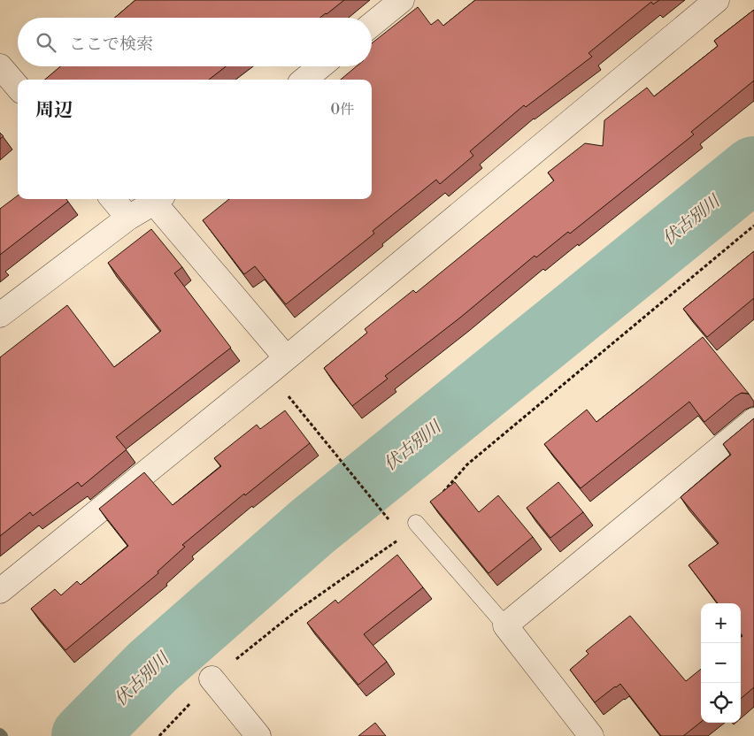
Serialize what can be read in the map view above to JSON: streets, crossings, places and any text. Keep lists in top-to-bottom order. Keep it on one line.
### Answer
{"water":["伏古別川"],"page":{"search":"ここで検索","heading":["周辺","0件"],"map_buttons":["+","−"]}}
